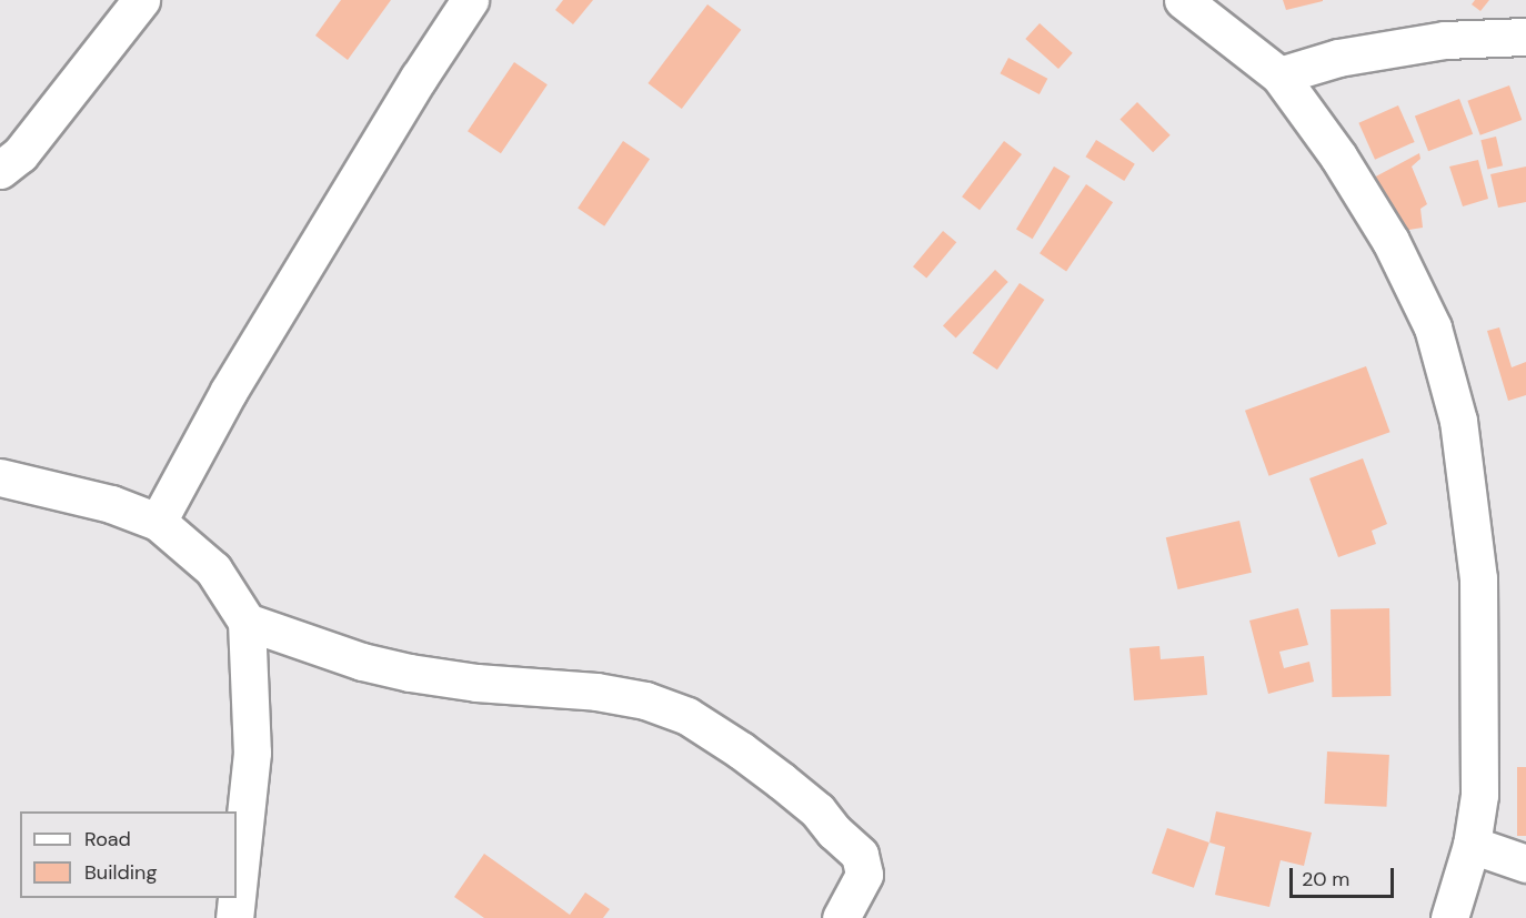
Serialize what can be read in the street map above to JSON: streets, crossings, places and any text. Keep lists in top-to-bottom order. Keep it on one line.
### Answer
{"legend":["Road","Building"],"scale_bar":"20 m"}
